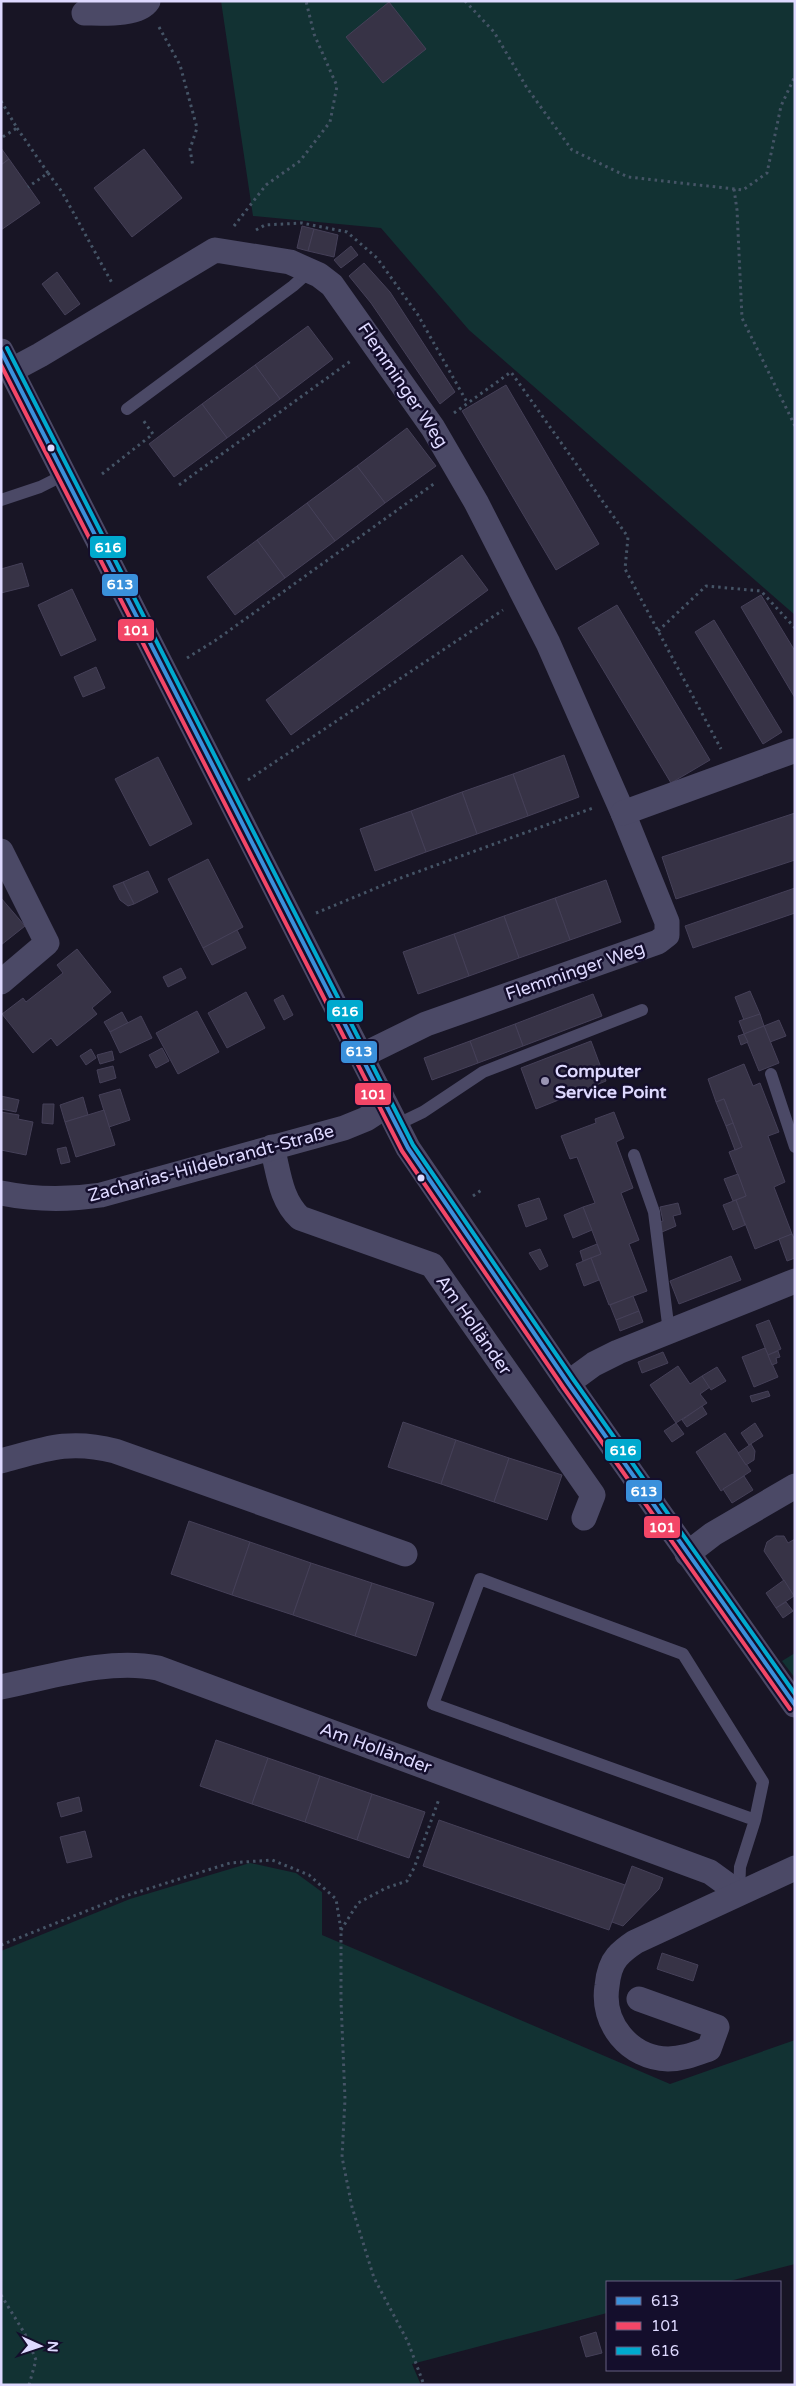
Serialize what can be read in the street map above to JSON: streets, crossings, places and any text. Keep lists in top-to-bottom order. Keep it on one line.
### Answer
{"streets":{"street":["Flemminger Weg","Zacharias-Hildebrandt-Straße","Am Holländer"]},"crossings":[["Zacharias-Hildebrandt-Straße","Am Holländer"]],"places":["Computer Service Point"],"lines":["transit line 616","transit line 613","transit line 101"],"legend":["613","101","616"],"north":"right"}
